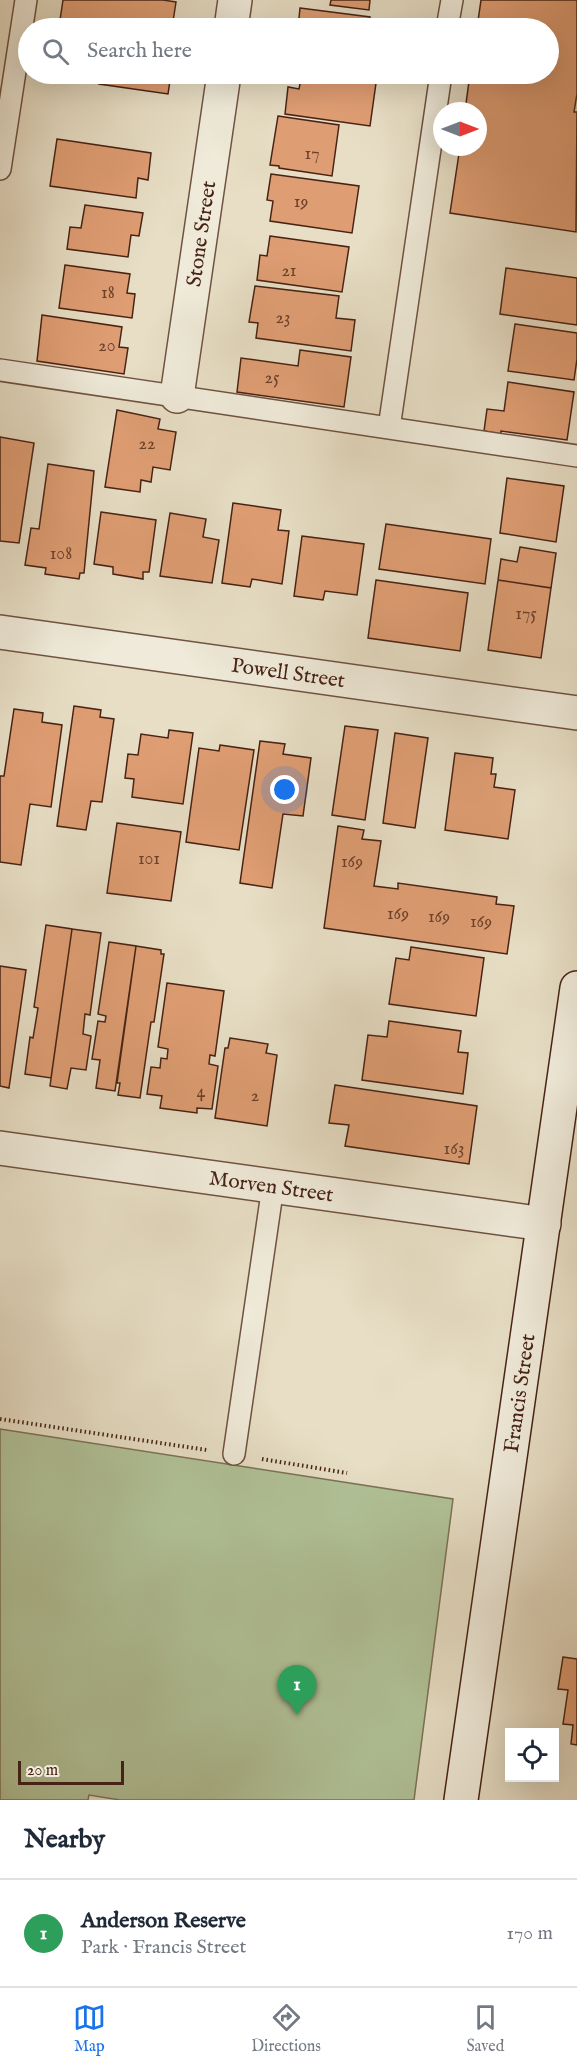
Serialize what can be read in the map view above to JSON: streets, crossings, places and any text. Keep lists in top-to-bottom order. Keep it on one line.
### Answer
{"streets":{"street":["Stone Street","Powell Street","Morven Street","Francis Street"]},"crossings":[["Morven Street","Francis Street"]],"house_numbers":["17","19","21","18","23","20","25","22","108","175","101","169","169","169","169","4","2","163"],"scale_bar":"20 m","north":"right","page":{"search":"Search here","pins":"1","scale":"20 m","heading":"Nearby","list":[{"mark":"1","name":"Anderson Reserve","note":"Park · Francis Street","value":"170 m"}],"nav":["Map","Directions","Saved"]}}
